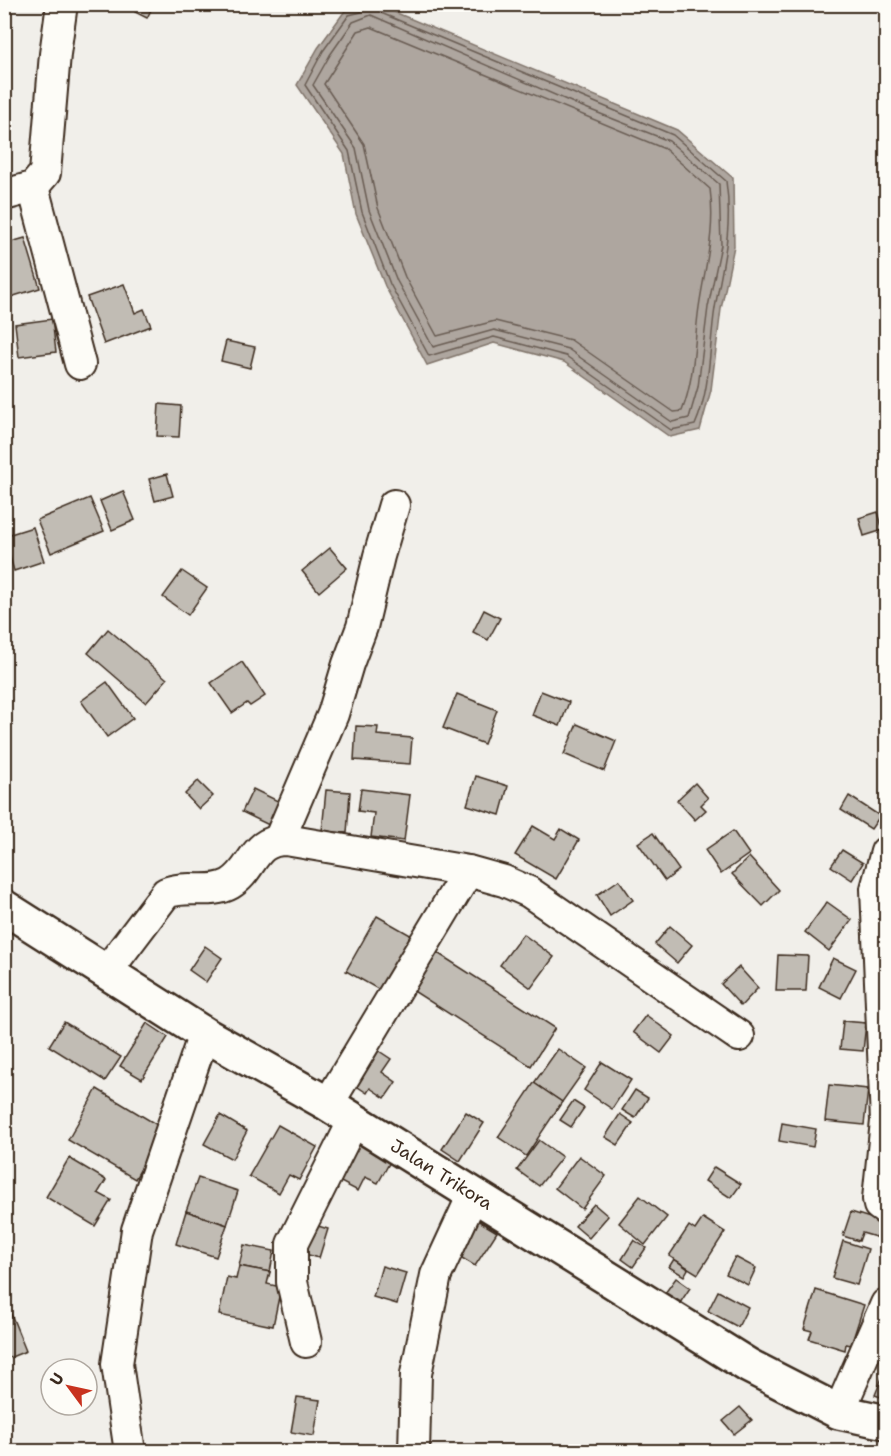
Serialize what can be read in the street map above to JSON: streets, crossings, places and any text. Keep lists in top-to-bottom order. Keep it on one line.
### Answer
{"streets":{"street":["Jalan Trikora"]},"north":"top left"}
